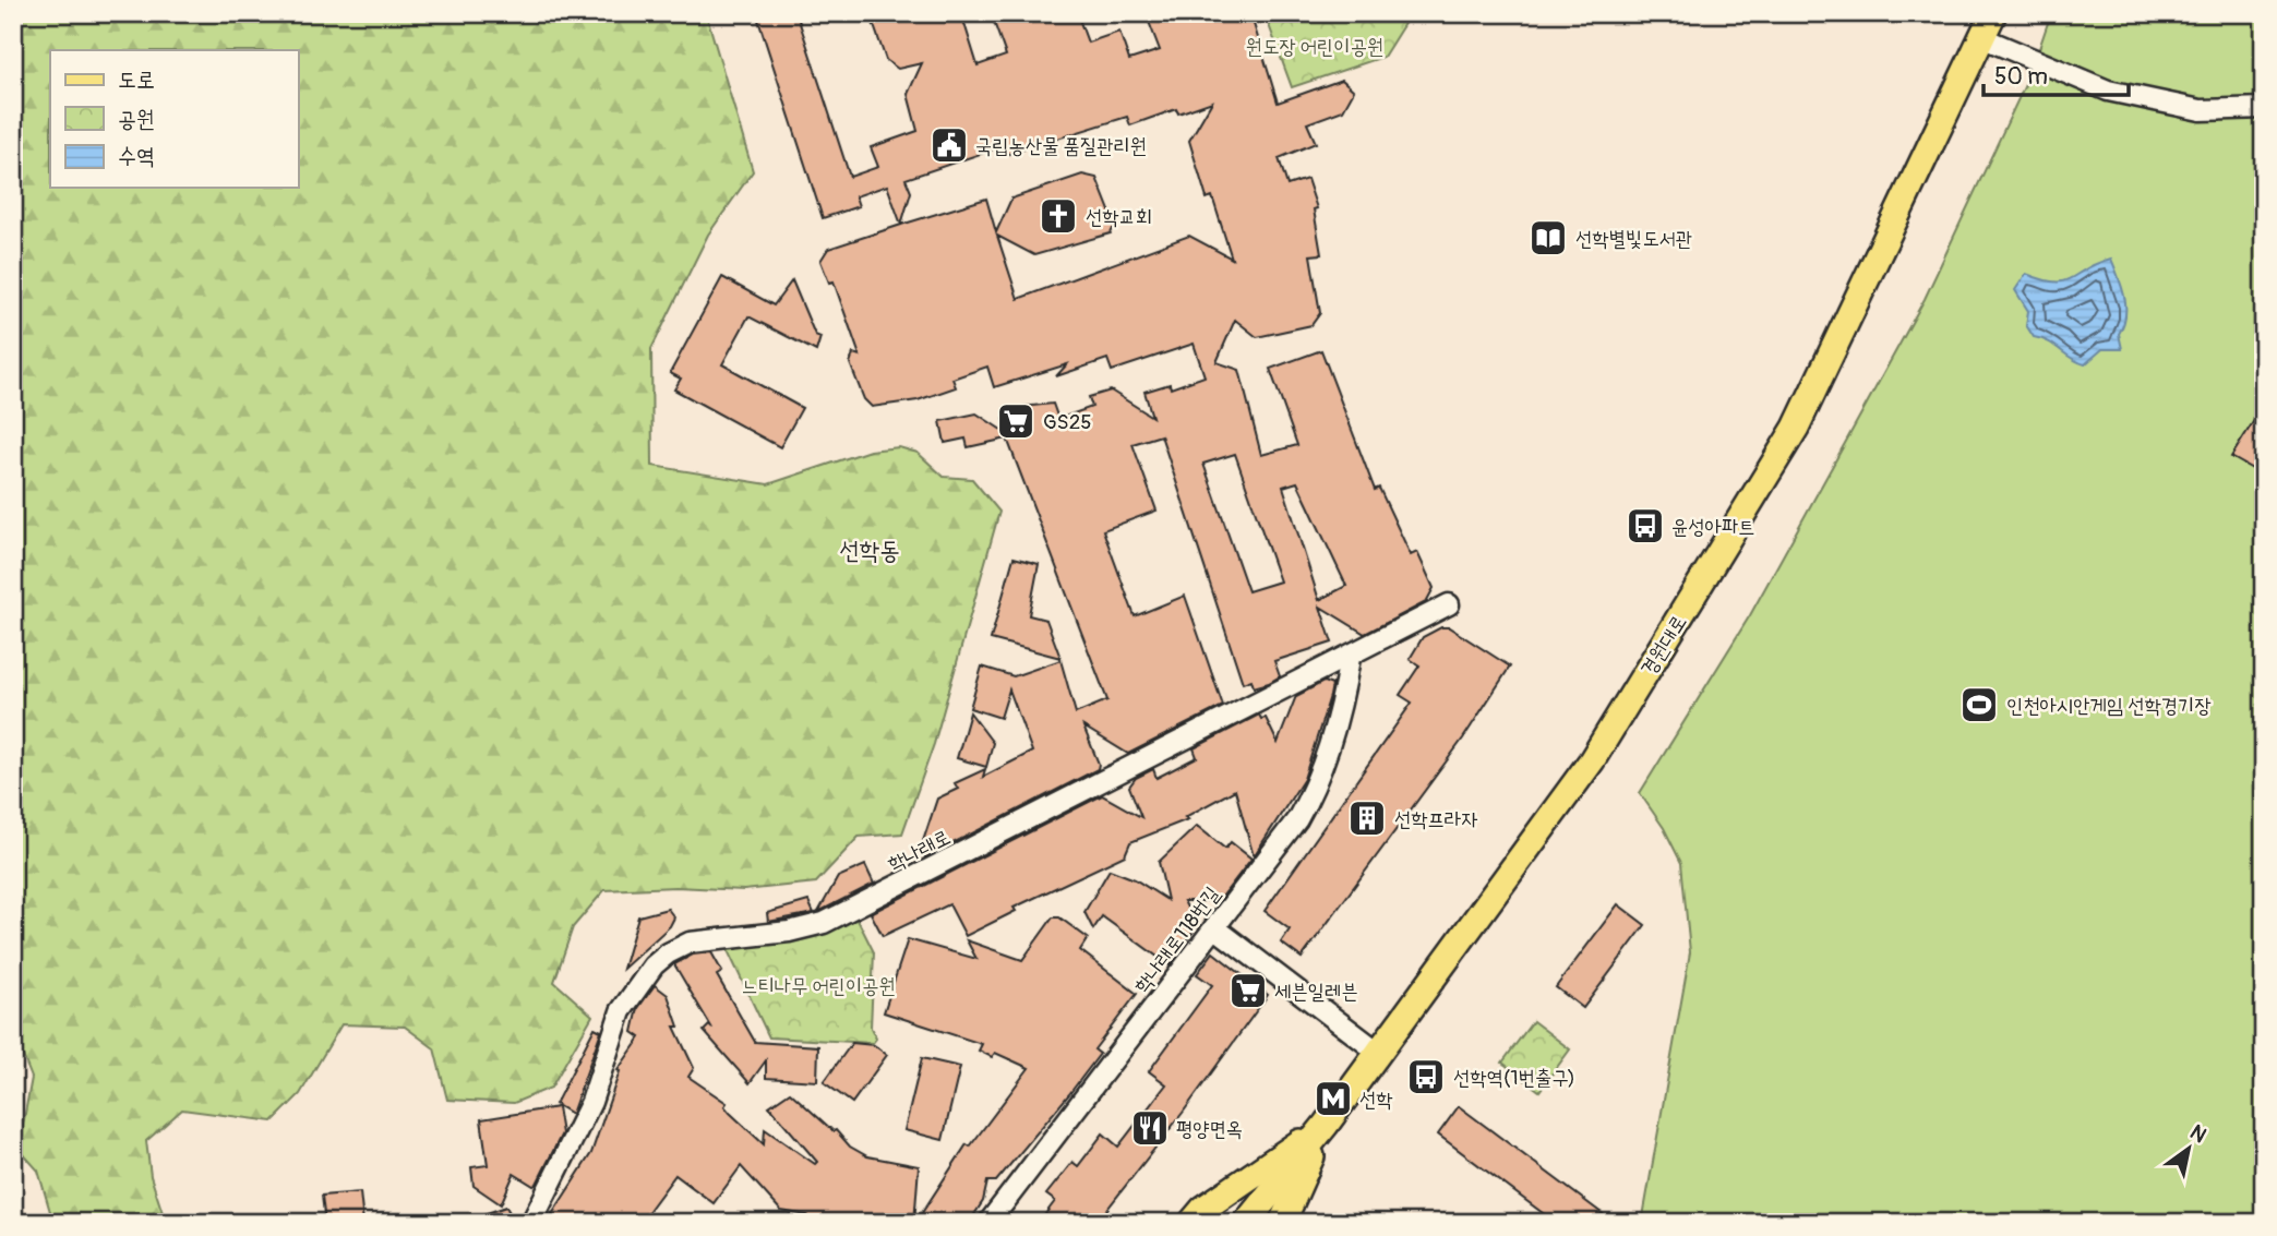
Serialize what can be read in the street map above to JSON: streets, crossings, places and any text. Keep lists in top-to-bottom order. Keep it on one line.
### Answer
{"streets":{"main road":["경원대로"],"street":["학나래로","학나래로118번길"]},"crossings":[["학나래로","학나래로118번길"]],"districts":["선학동"],"parks":["원도장 어린이공원","느티나무 어린이공원"],"places":{"public building":["국립농산물 품질관리원"],"church":["선학교회"],"library":["선학별빛도서관"],"supermarket":["GS25","세븐일레븐"],"bus stop":["윤성아파트","선학역(1번출구)"],"sports":["인천아시안게임 선학경기장"],"building":["선학프라자"],"metro station":["선학"],"restaurant":["평양면옥"]},"legend":["도로","공원","수역"],"scale_bar":"50 m","north":"top right"}
